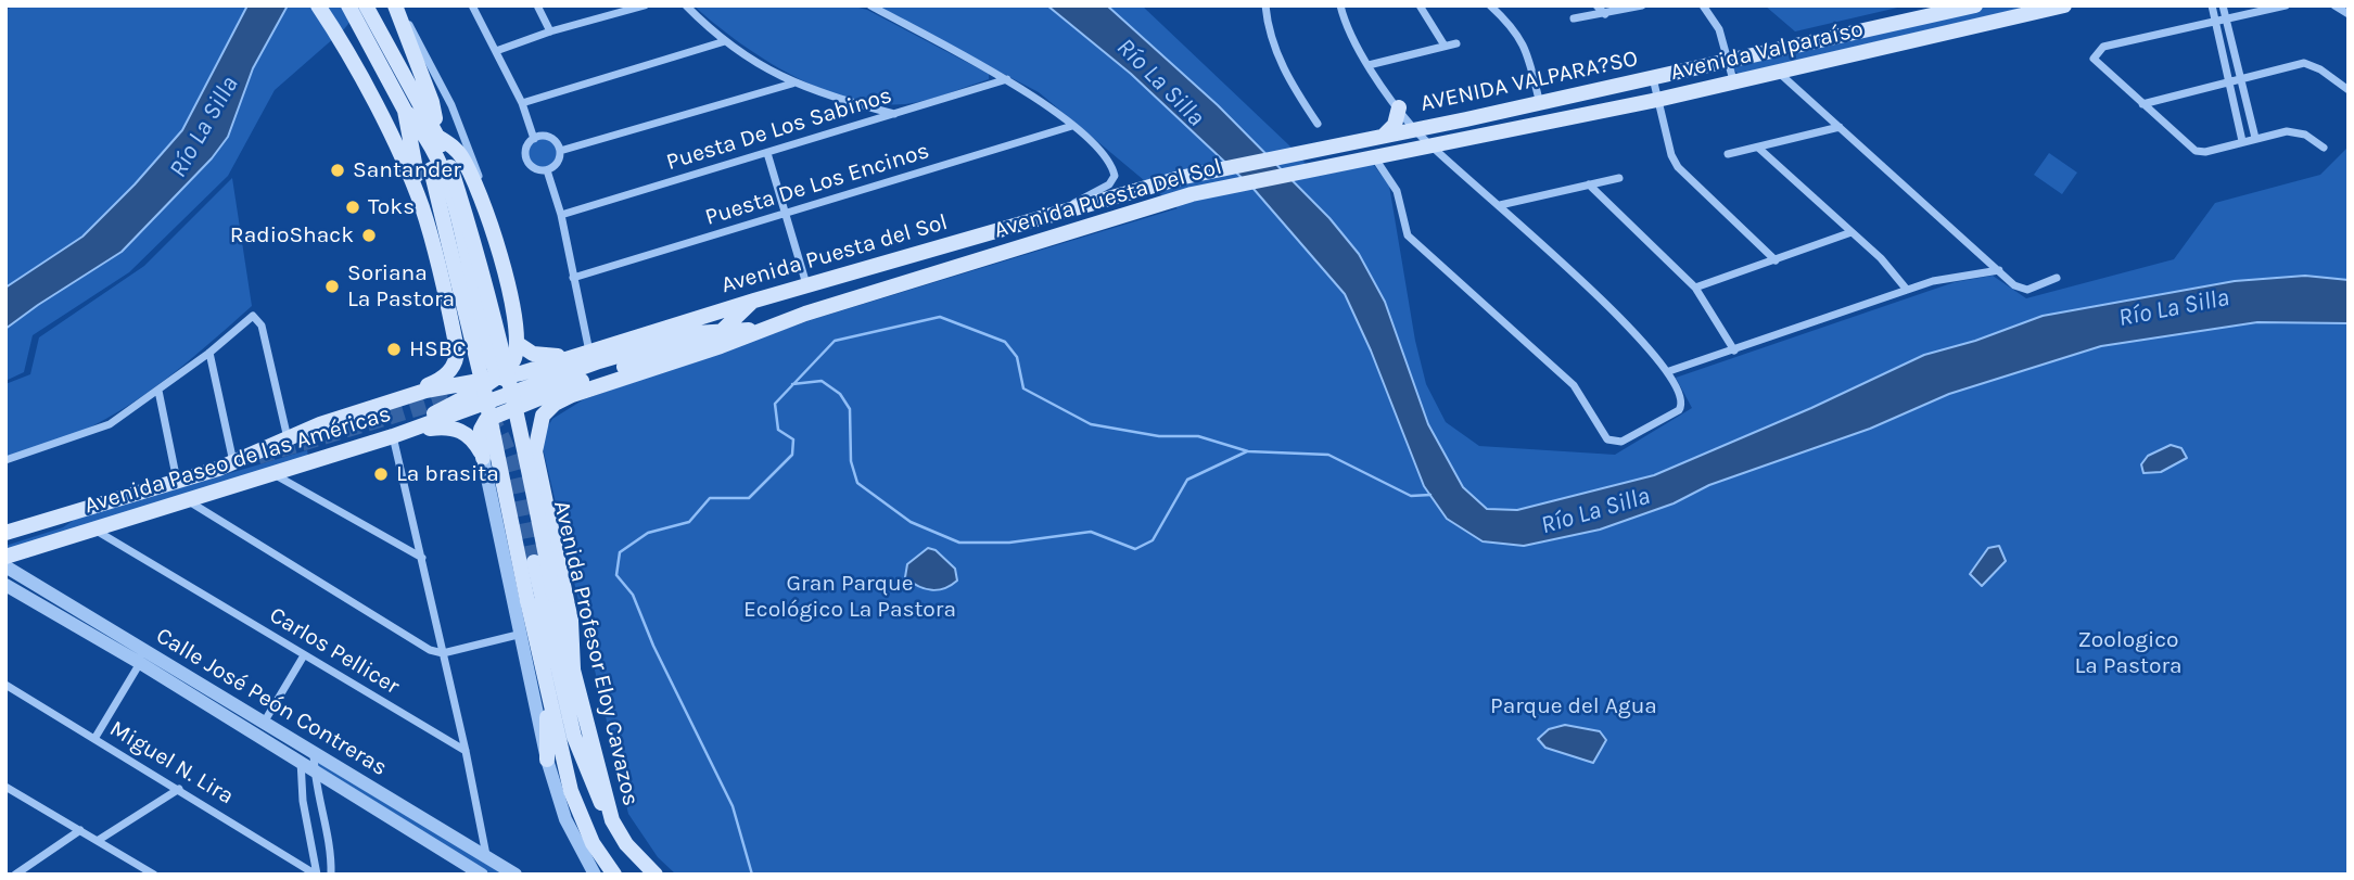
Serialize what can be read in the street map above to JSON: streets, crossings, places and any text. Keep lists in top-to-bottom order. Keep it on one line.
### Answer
{"streets":{"main road":["Avenida Valparaíso","AVENIDA VALPARA?SO","Avenida Puesta Del Sol","Avenida Puesta del Sol","Avenida Paseo de las Américas","Avenida Profesor Eloy Cavazos"],"street":["Puesta De Los Sabinos","Puesta De Los Encinos","Carlos Pellicer","Calle José Peón Contreras","Miguel N. Lira"]},"crossings":[["Avenida Valparaíso","AVENIDA VALPARA?SO"],["AVENIDA VALPARA?SO","Avenida Puesta Del Sol"],["Avenida Puesta Del Sol","Avenida Puesta del Sol"],["Avenida Puesta del Sol","Avenida Paseo de las Américas"],["Avenida Puesta del Sol","Avenida Profesor Eloy Cavazos"],["Avenida Paseo de las Américas","Carlos Pellicer"],["Avenida Paseo de las Américas","Avenida Profesor Eloy Cavazos"]],"water":["Río La Silla"],"parks":["Gran Parque Ecológico La Pastora","Zoologico La Pastora","Parque del Agua"],"places":["Santander","Toks","RadioShack","Soriana La Pastora","HSBC","La brasita"]}
